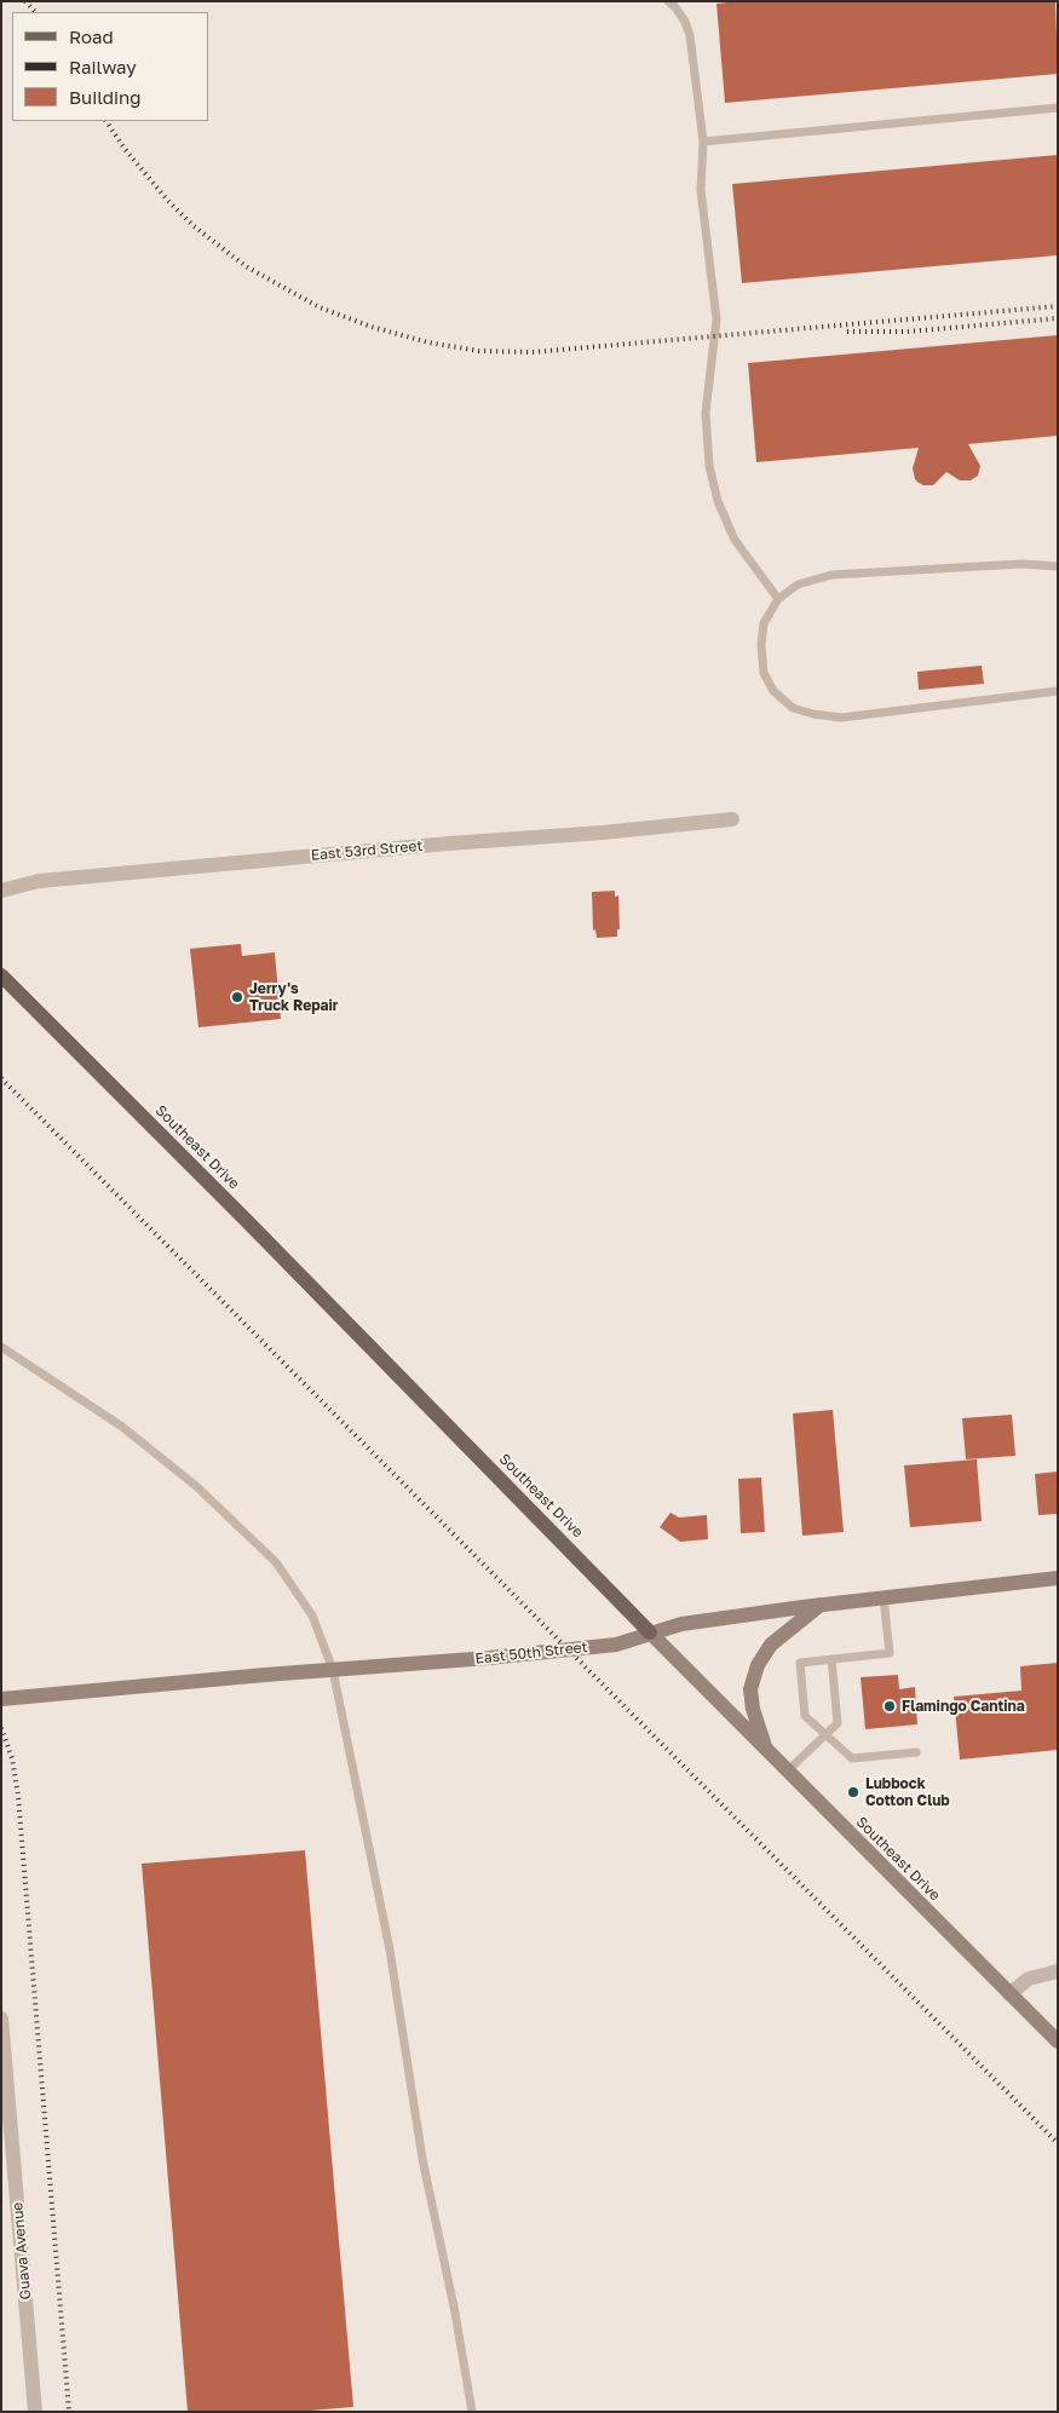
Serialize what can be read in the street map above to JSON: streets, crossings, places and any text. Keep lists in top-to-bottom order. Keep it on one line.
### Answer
{"streets":{"main road":["Southeast Drive","East 50th Street"],"street":["East 53rd Street","Guava Avenue"]},"crossings":[["Southeast Drive","East 50th Street"]],"places":["Jerry's Truck Repair","Flamingo Cantina","Lubbock Cotton Club"],"legend":["Road","Railway","Building"]}
